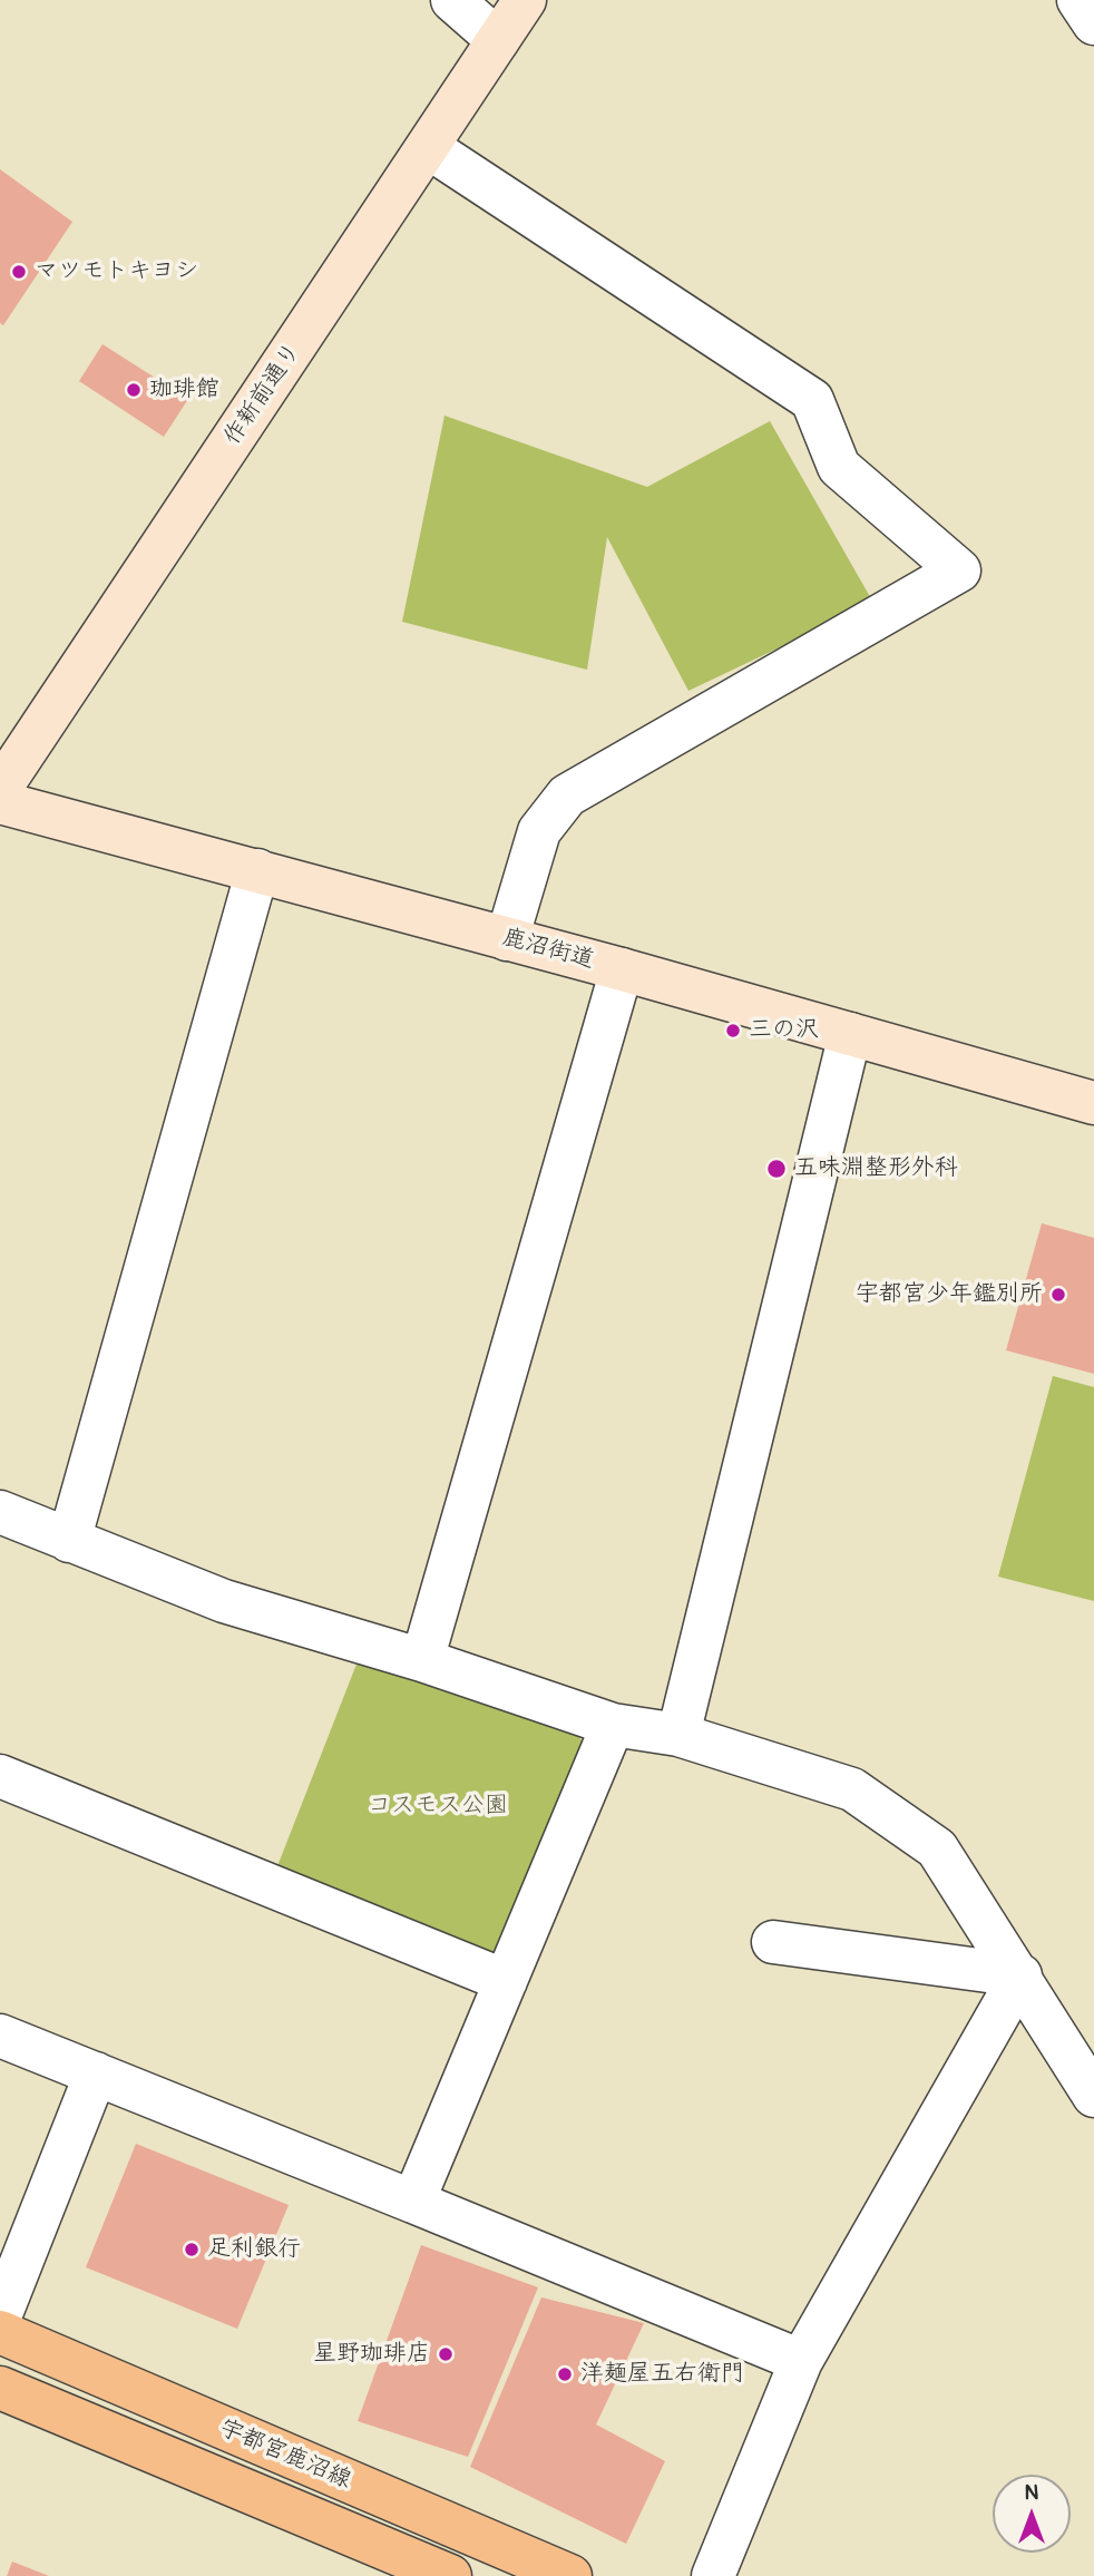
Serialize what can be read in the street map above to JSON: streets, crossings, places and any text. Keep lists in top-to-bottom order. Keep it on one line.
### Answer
{"streets":{"main road":["宇都宮鹿沼線"],"street":["作新前通り","鹿沼街道"]},"parks":["コスモス公園"],"places":["マツモトキヨシ","珈琲館","三の沢","五味淵整形外科","宇都宮少年鑑別所","足利銀行","星野珈琲店","洋麺屋五右衛門"],"north":"top"}
